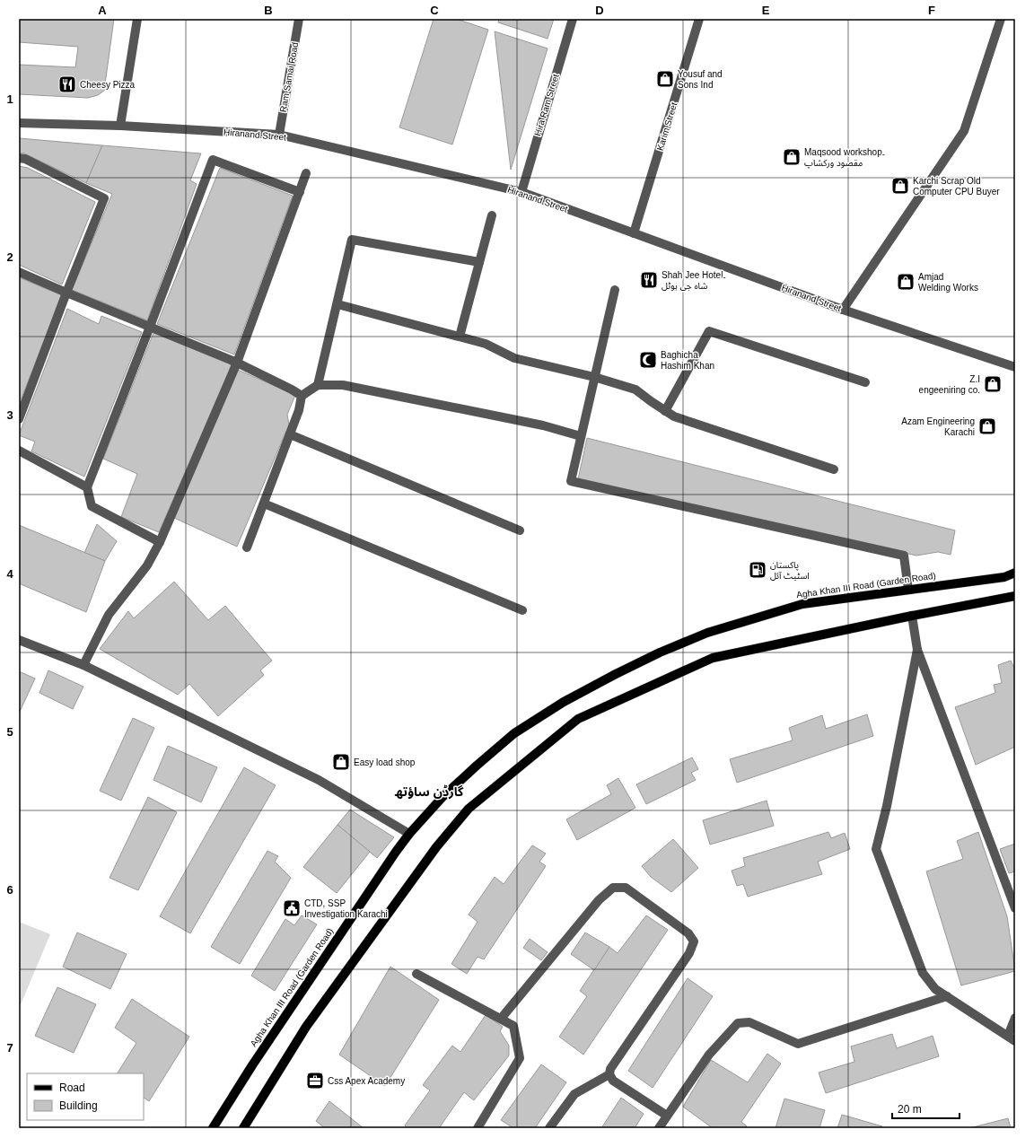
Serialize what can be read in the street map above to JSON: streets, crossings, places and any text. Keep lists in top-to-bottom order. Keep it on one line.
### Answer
{"streets":{"main road":["Agha Khan III Road (Garden Road)"],"street":["Ram Samai Road","Hira Ram Street","Karim Street","Hiranand Street"]},"crossings":[["Ram Samai Road","Hiranand Street"],["Hira Ram Street","Hiranand Street"],["Karim Street","Hiranand Street"]],"districts":["گارڈن ساؤتھ"],"places":{"shop":["Yousuf and Sons Ind","Maqsood workshop۔ مقصود ورکشاپ","Karchi Scrap Old Computer CPU Buyer","Amjad Welding Works","Z.I engeeniring co.","Azam Engineering Karachi","Easy load shop"],"restaurant":["Cheesy Pizza","Shah Jee Hotel۔ شاہ جی ہوٹل"],"mosque":["Baghicha Hashim Khan"],"fuel station":["پاکستان اسٹیٹ آئل"],"public building":["CTD, SSP Investigation Karachi"],"office":["Css Apex Academy"]},"legend":["Road","Building"],"scale_bar":"20 m","grid":{"columns":["A","B","C","D","E","F"],"rows":["1","2","3","4","5","6","7"]}}
